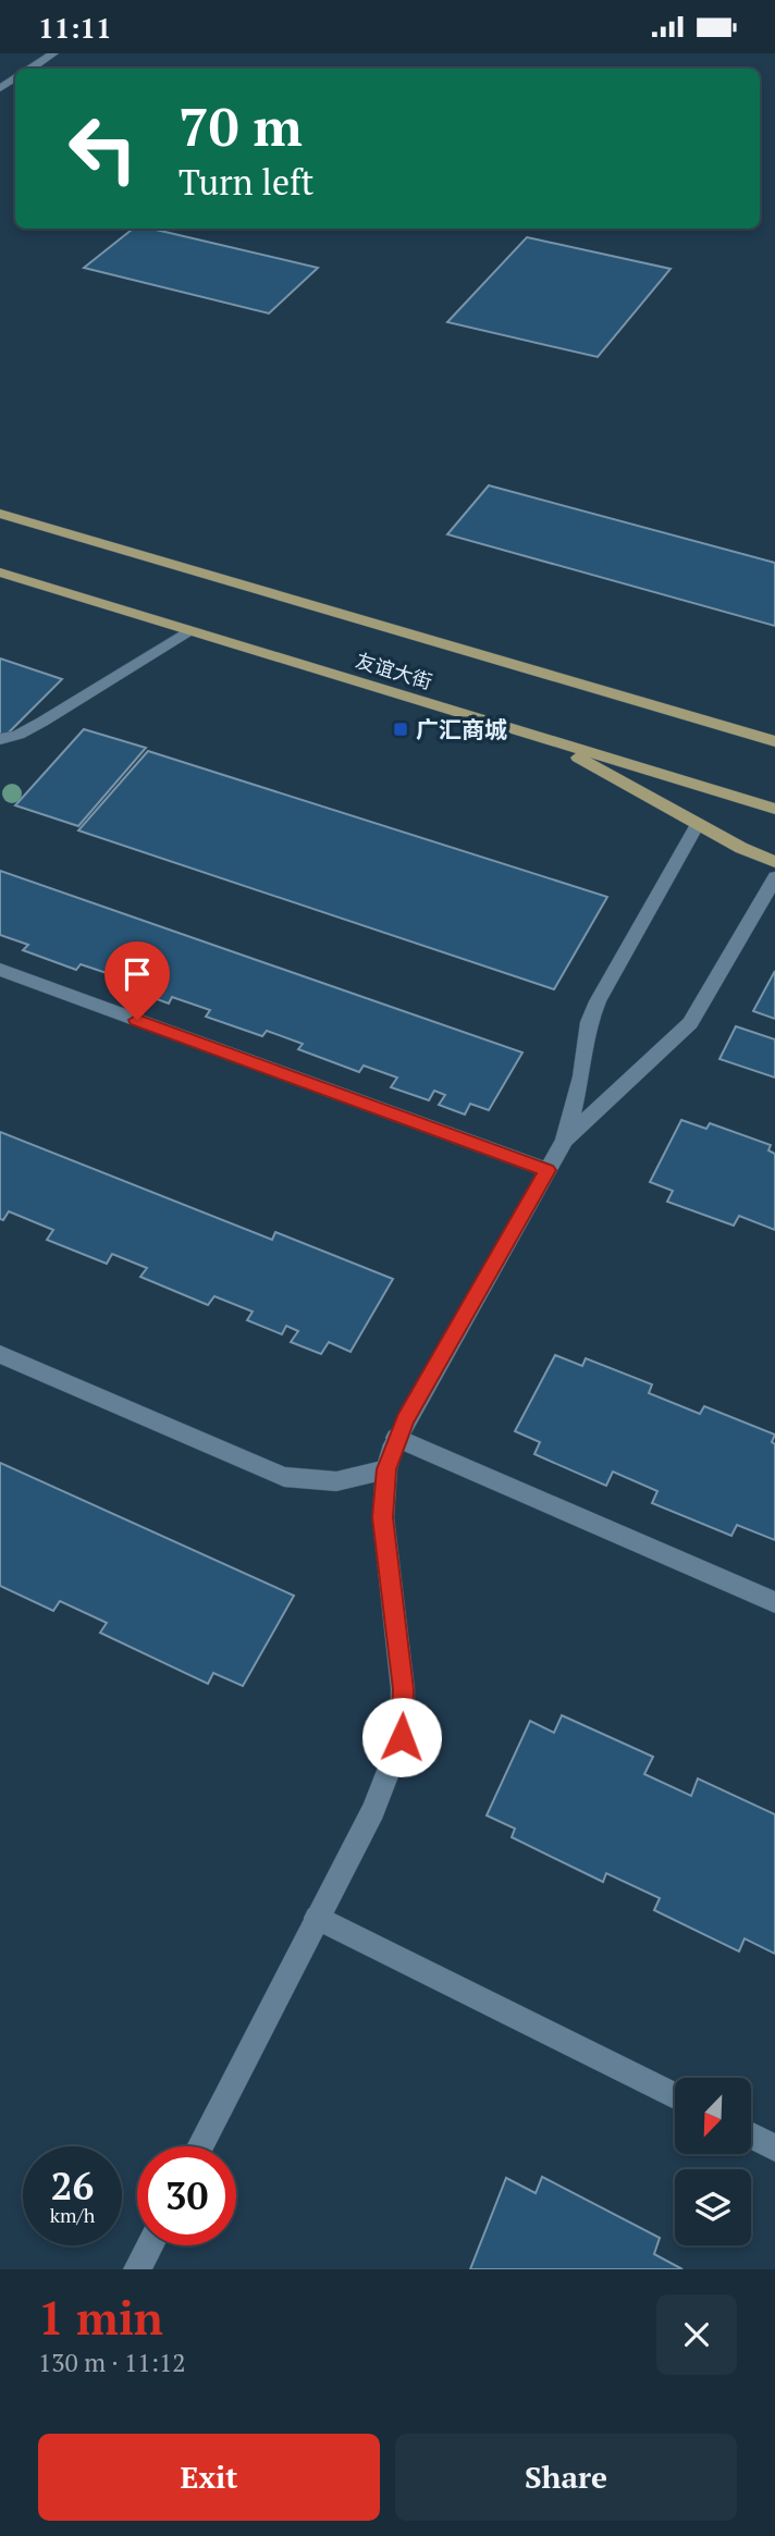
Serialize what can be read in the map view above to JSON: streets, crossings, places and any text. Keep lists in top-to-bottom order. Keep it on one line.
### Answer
{"streets":{"main road":["友谊大街"]},"places":{"transit":["广汇商城"]},"north":"bottom left","page":{"status":"11:11","turn":["70 m","Turn left"],"speed":"26 km/h","limit":"30","heading":["1 min","130 m · 11:12"],"buttons":["Exit","Share"]}}
